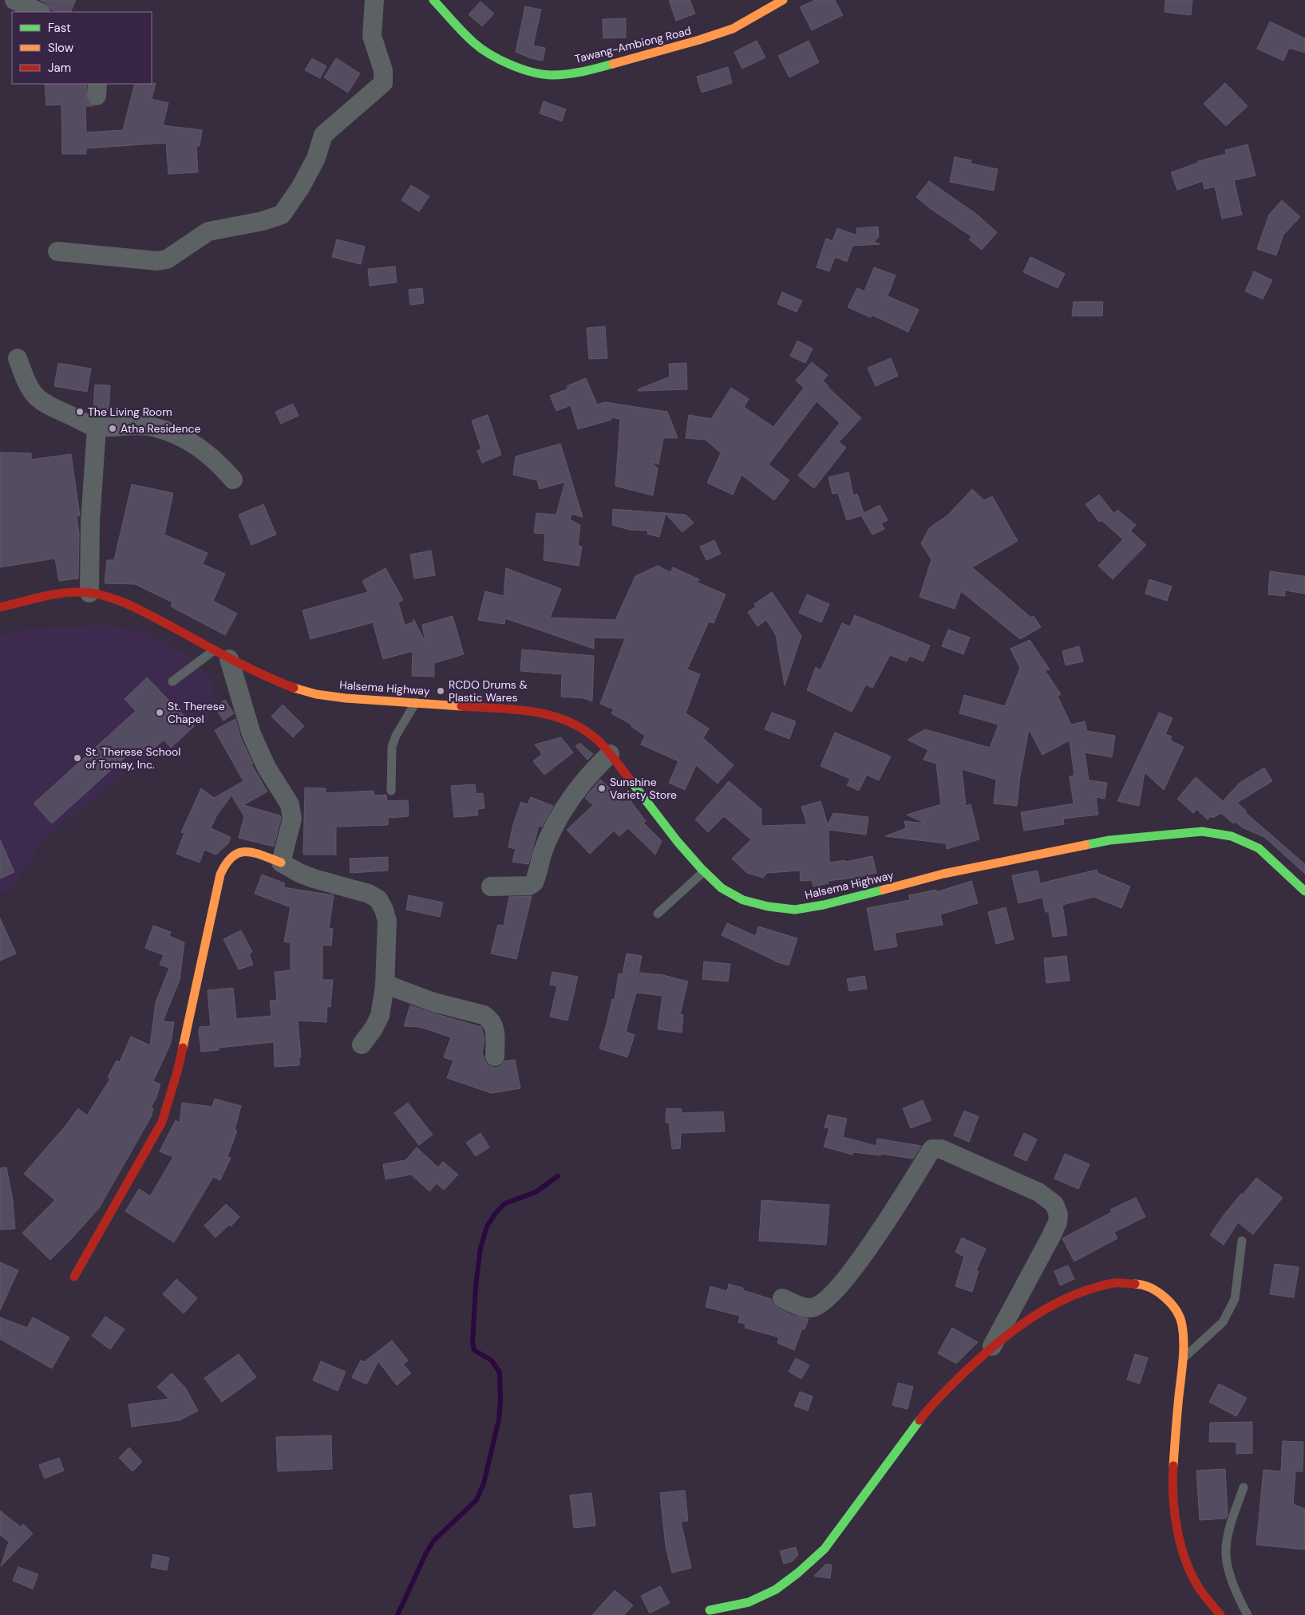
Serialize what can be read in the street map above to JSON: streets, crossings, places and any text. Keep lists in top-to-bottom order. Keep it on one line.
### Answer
{"streets":{"main road":["Tawang-Ambiong Road","Halsema Highway"]},"places":["The Living Room","Atha Residence","RCDO Drums & Plastic Wares","St. Therese Chapel","St. Therese School of Tomay, Inc.","Sunshine Variety Store"],"legend":["Fast","Slow","Jam"]}
